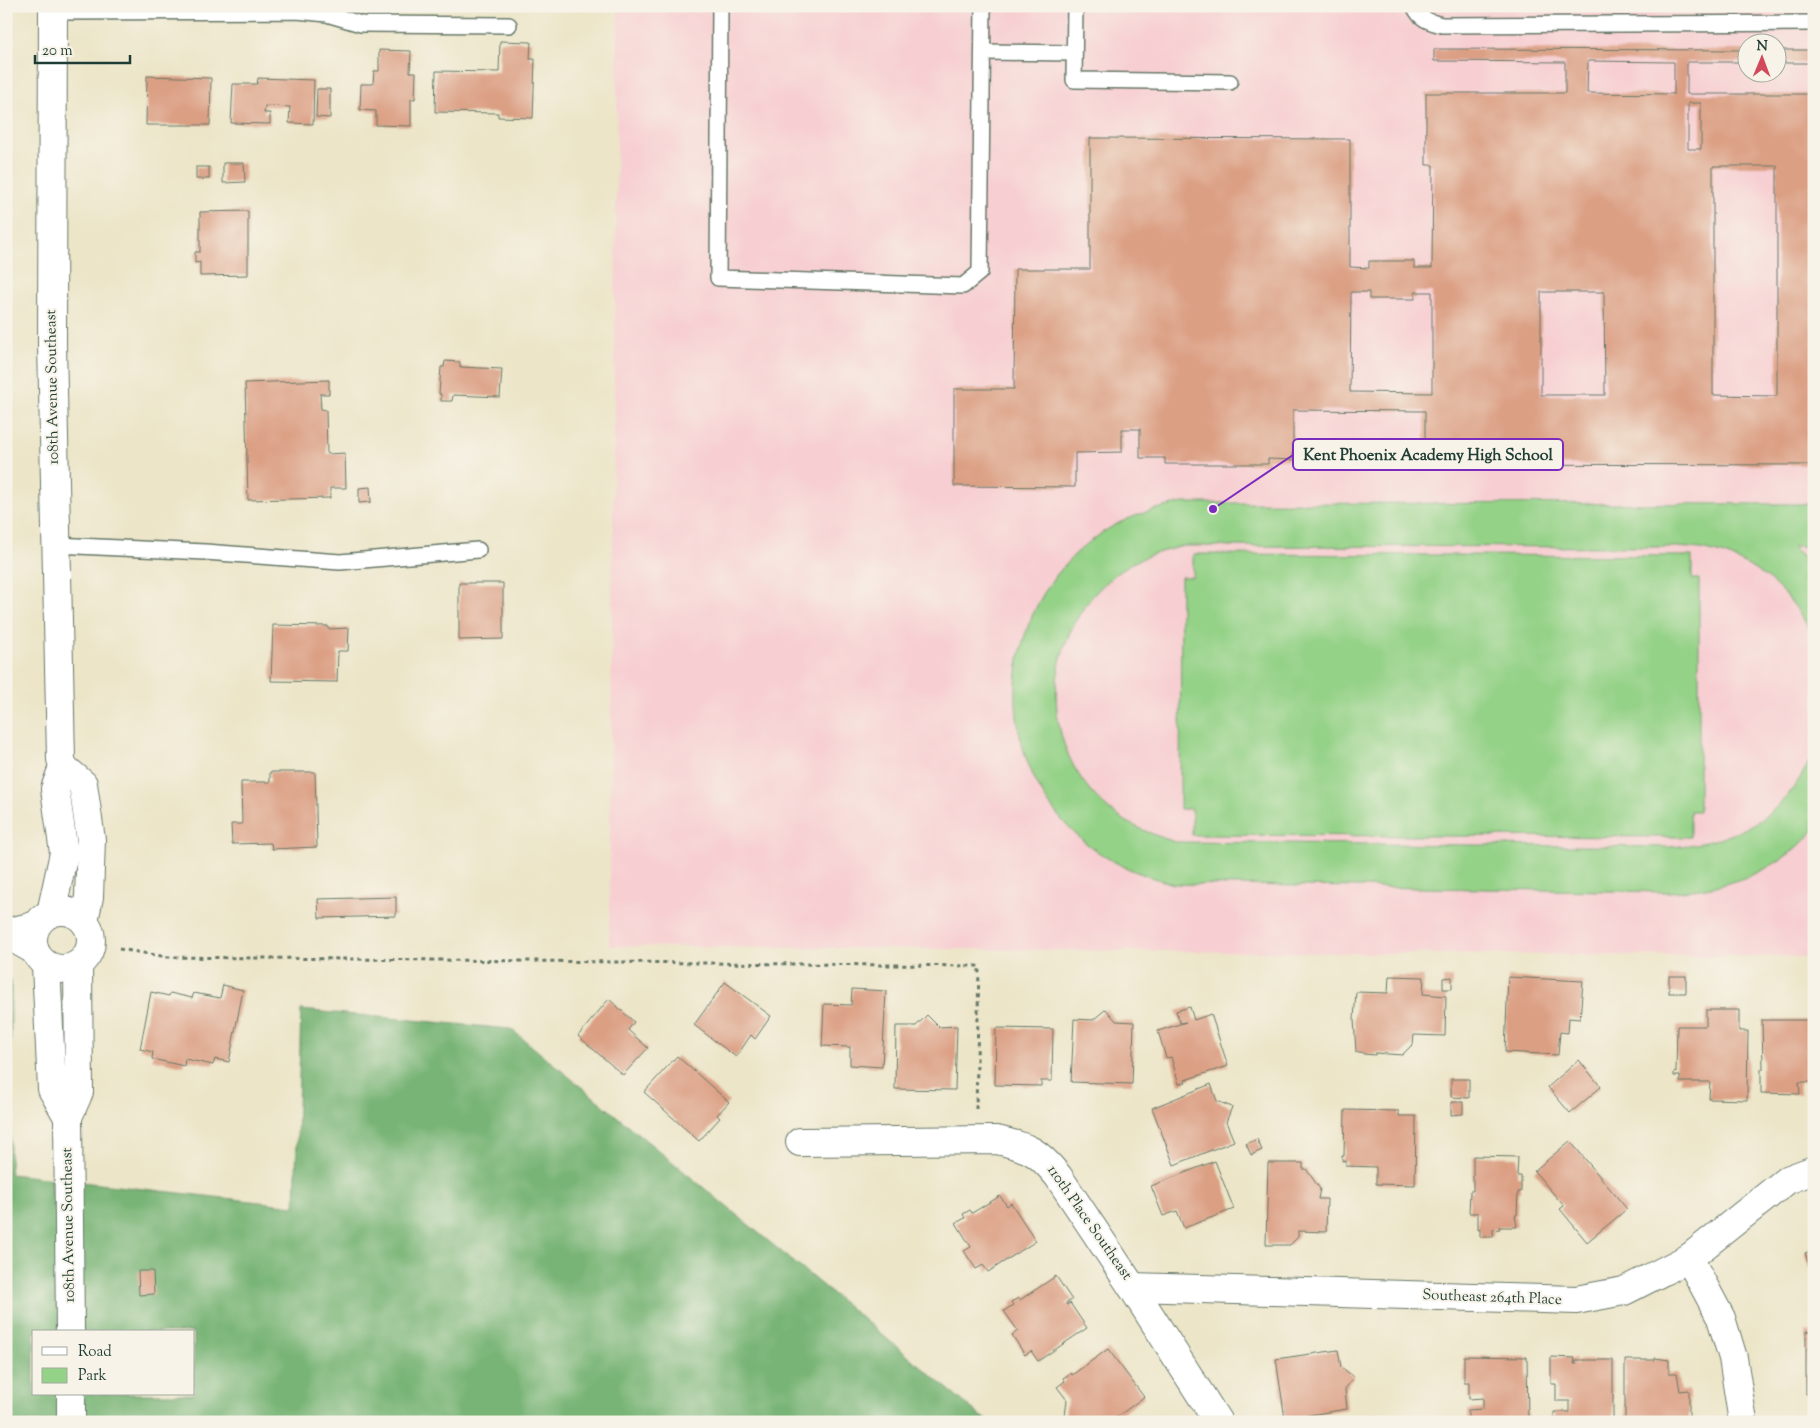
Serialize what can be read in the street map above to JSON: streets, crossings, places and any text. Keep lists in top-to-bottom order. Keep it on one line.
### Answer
{"streets":{"street":["108th Avenue Southeast","110th Place Southeast","Southeast 264th Place"]},"crossings":[["110th Place Southeast","Southeast 264th Place"]],"places":["Kent Phoenix Academy High School"],"legend":["Road","Park"],"scale_bar":"20 m","north":"top"}
